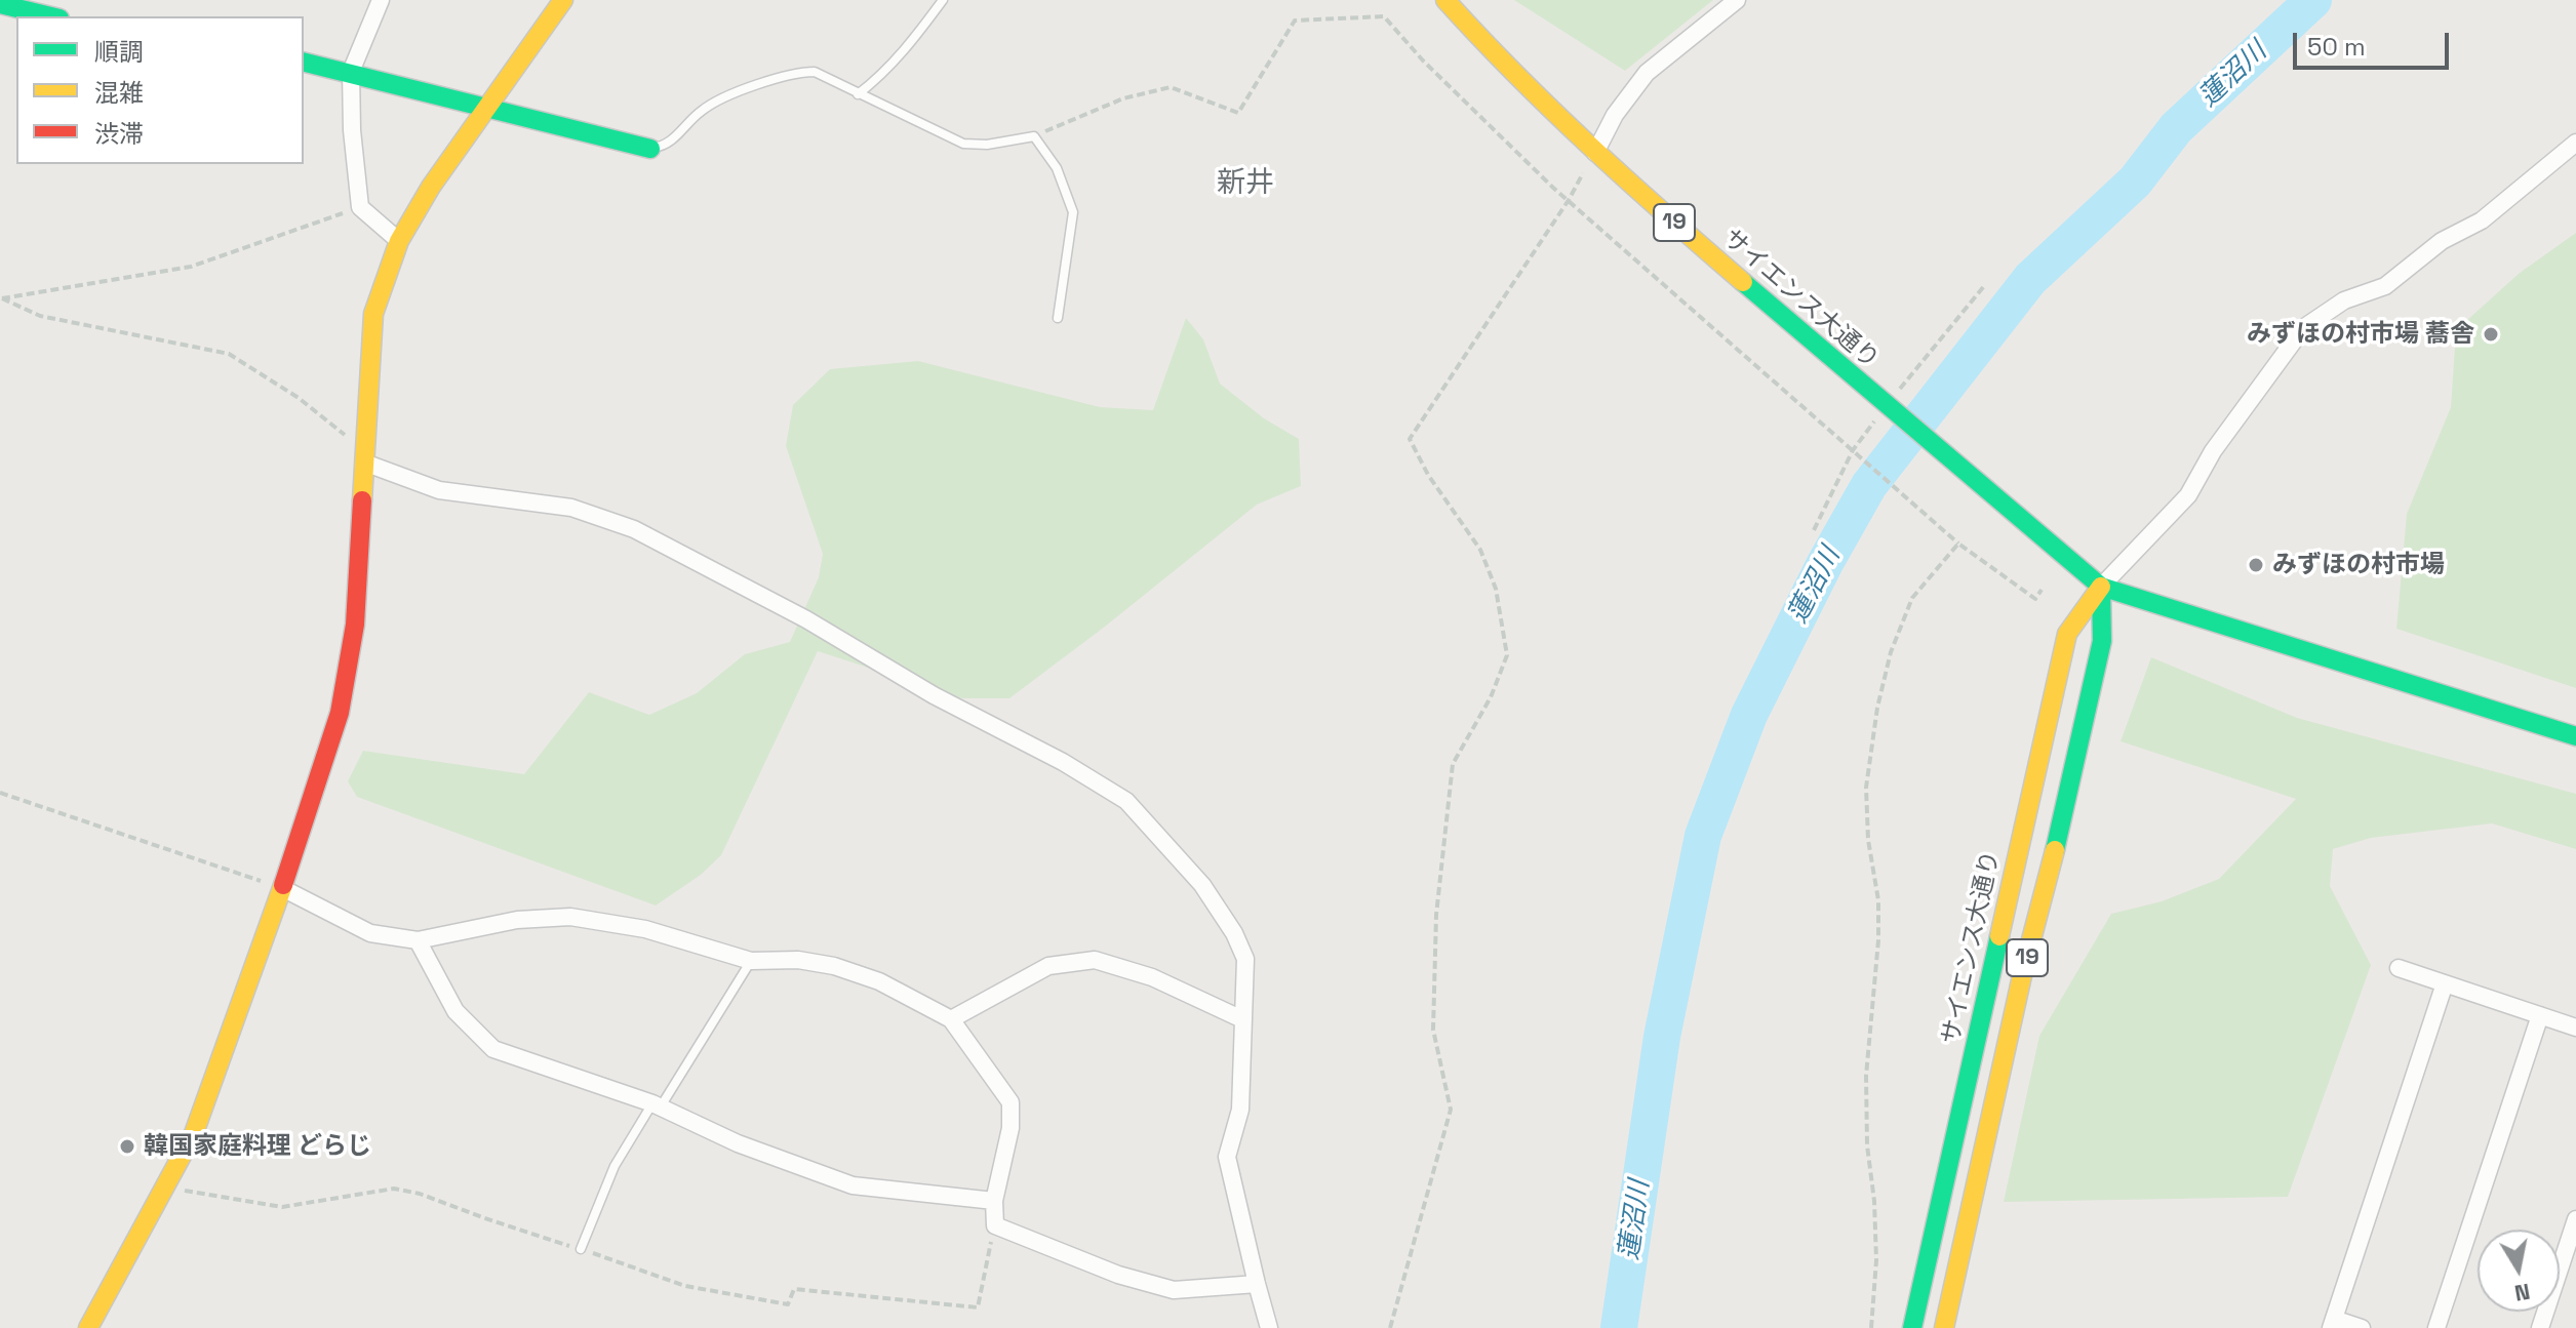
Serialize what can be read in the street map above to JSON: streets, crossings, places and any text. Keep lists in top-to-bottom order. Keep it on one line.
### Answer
{"streets":{"main road":["19","サイエンス大通り"]},"crossings":[["19","サイエンス大通り"]],"districts":["新井"],"water":["蓮沼川"],"places":["みずほの村市場 蕎舎","みずほの村市場","韓国家庭料理 どらじ"],"legend":["順調","混雑","渋滞"],"scale_bar":"50 m","north":"bottom"}
